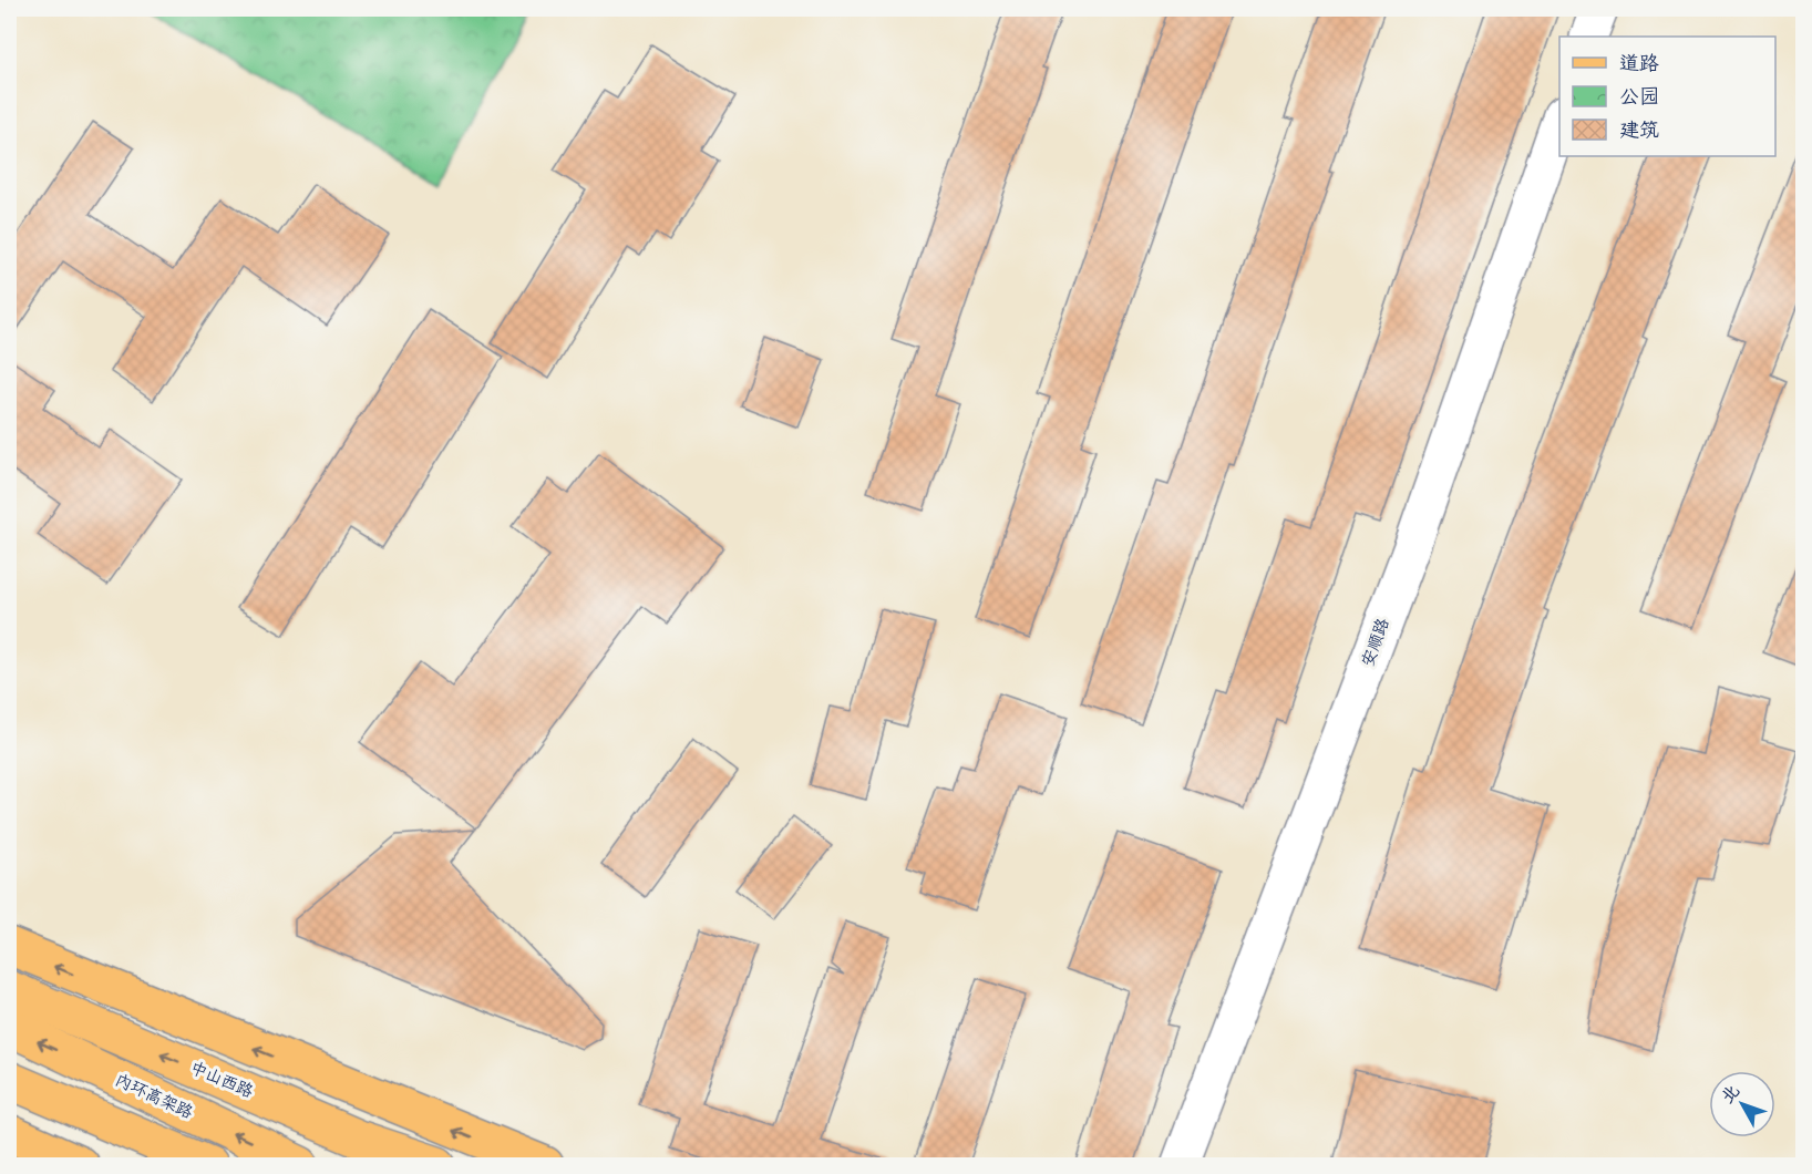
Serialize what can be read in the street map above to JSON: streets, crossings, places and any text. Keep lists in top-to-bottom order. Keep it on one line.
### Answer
{"streets":{"main road":["中山西路","内环高架路"],"street":["安顺路"]},"legend":["道路","公园","建筑"],"north":"top left"}
